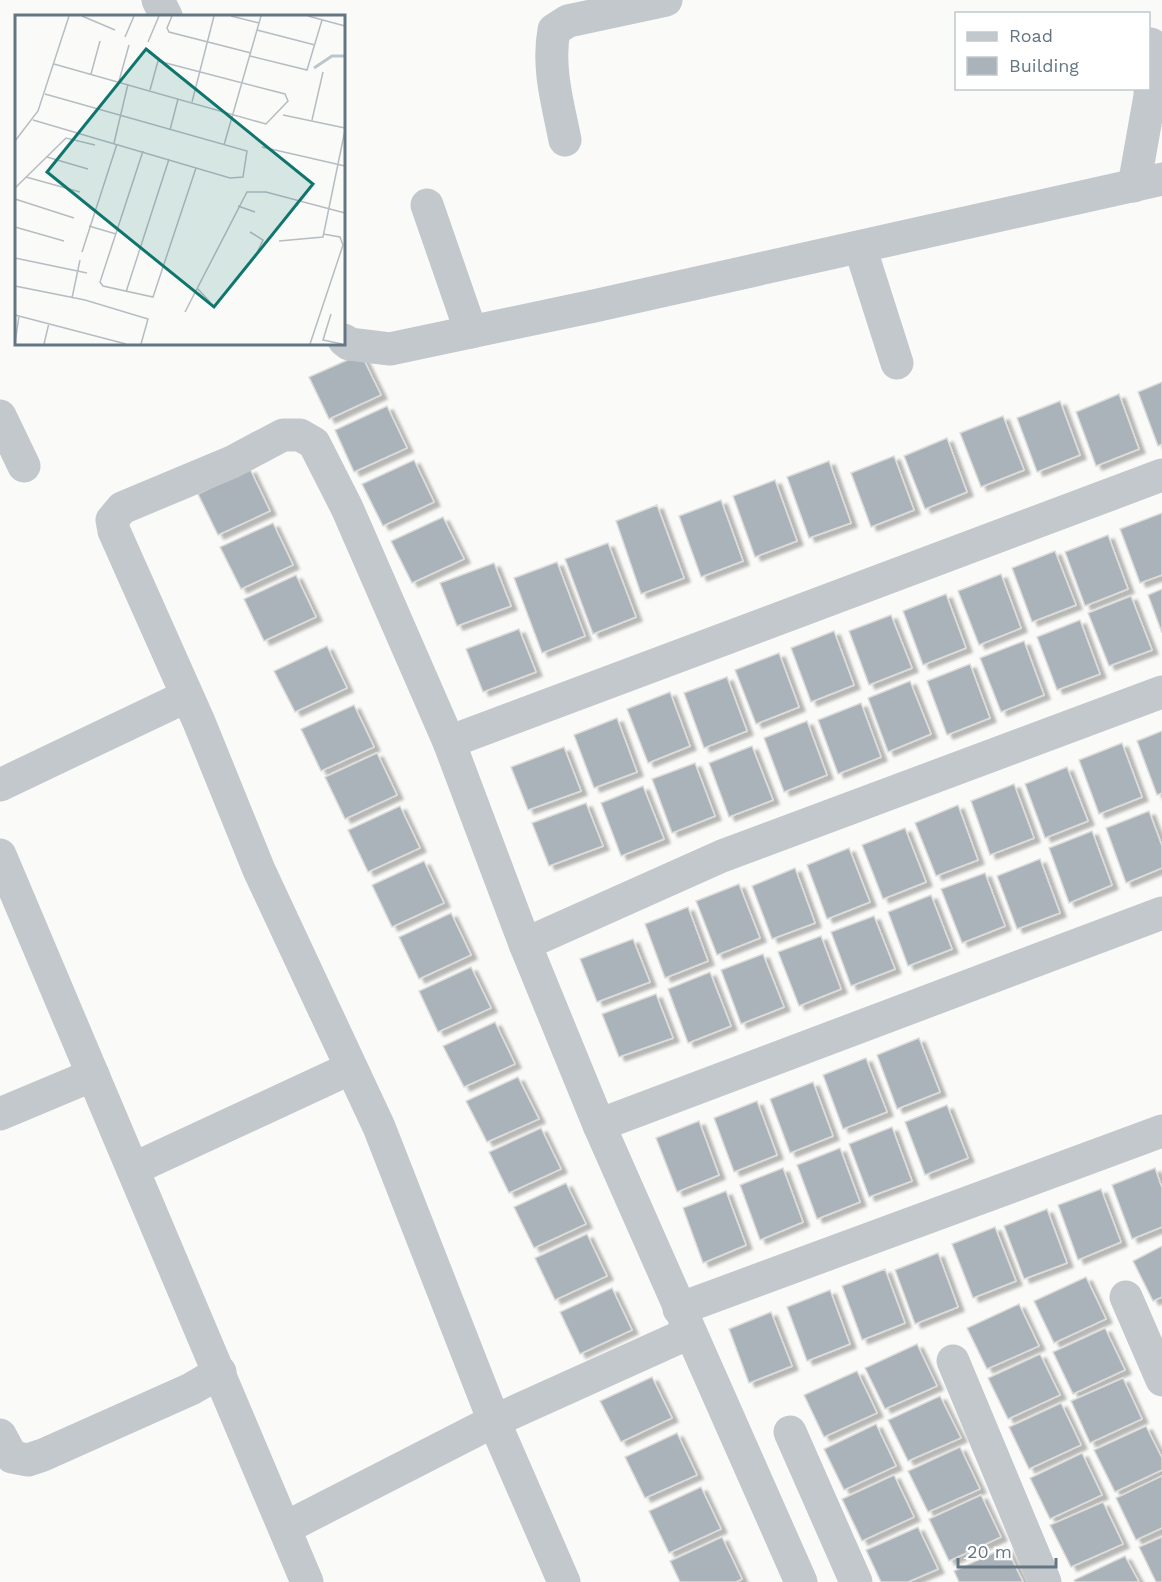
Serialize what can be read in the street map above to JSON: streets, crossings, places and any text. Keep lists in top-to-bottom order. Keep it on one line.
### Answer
{"legend":["Road","Building"],"scale_bar":"20 m"}
